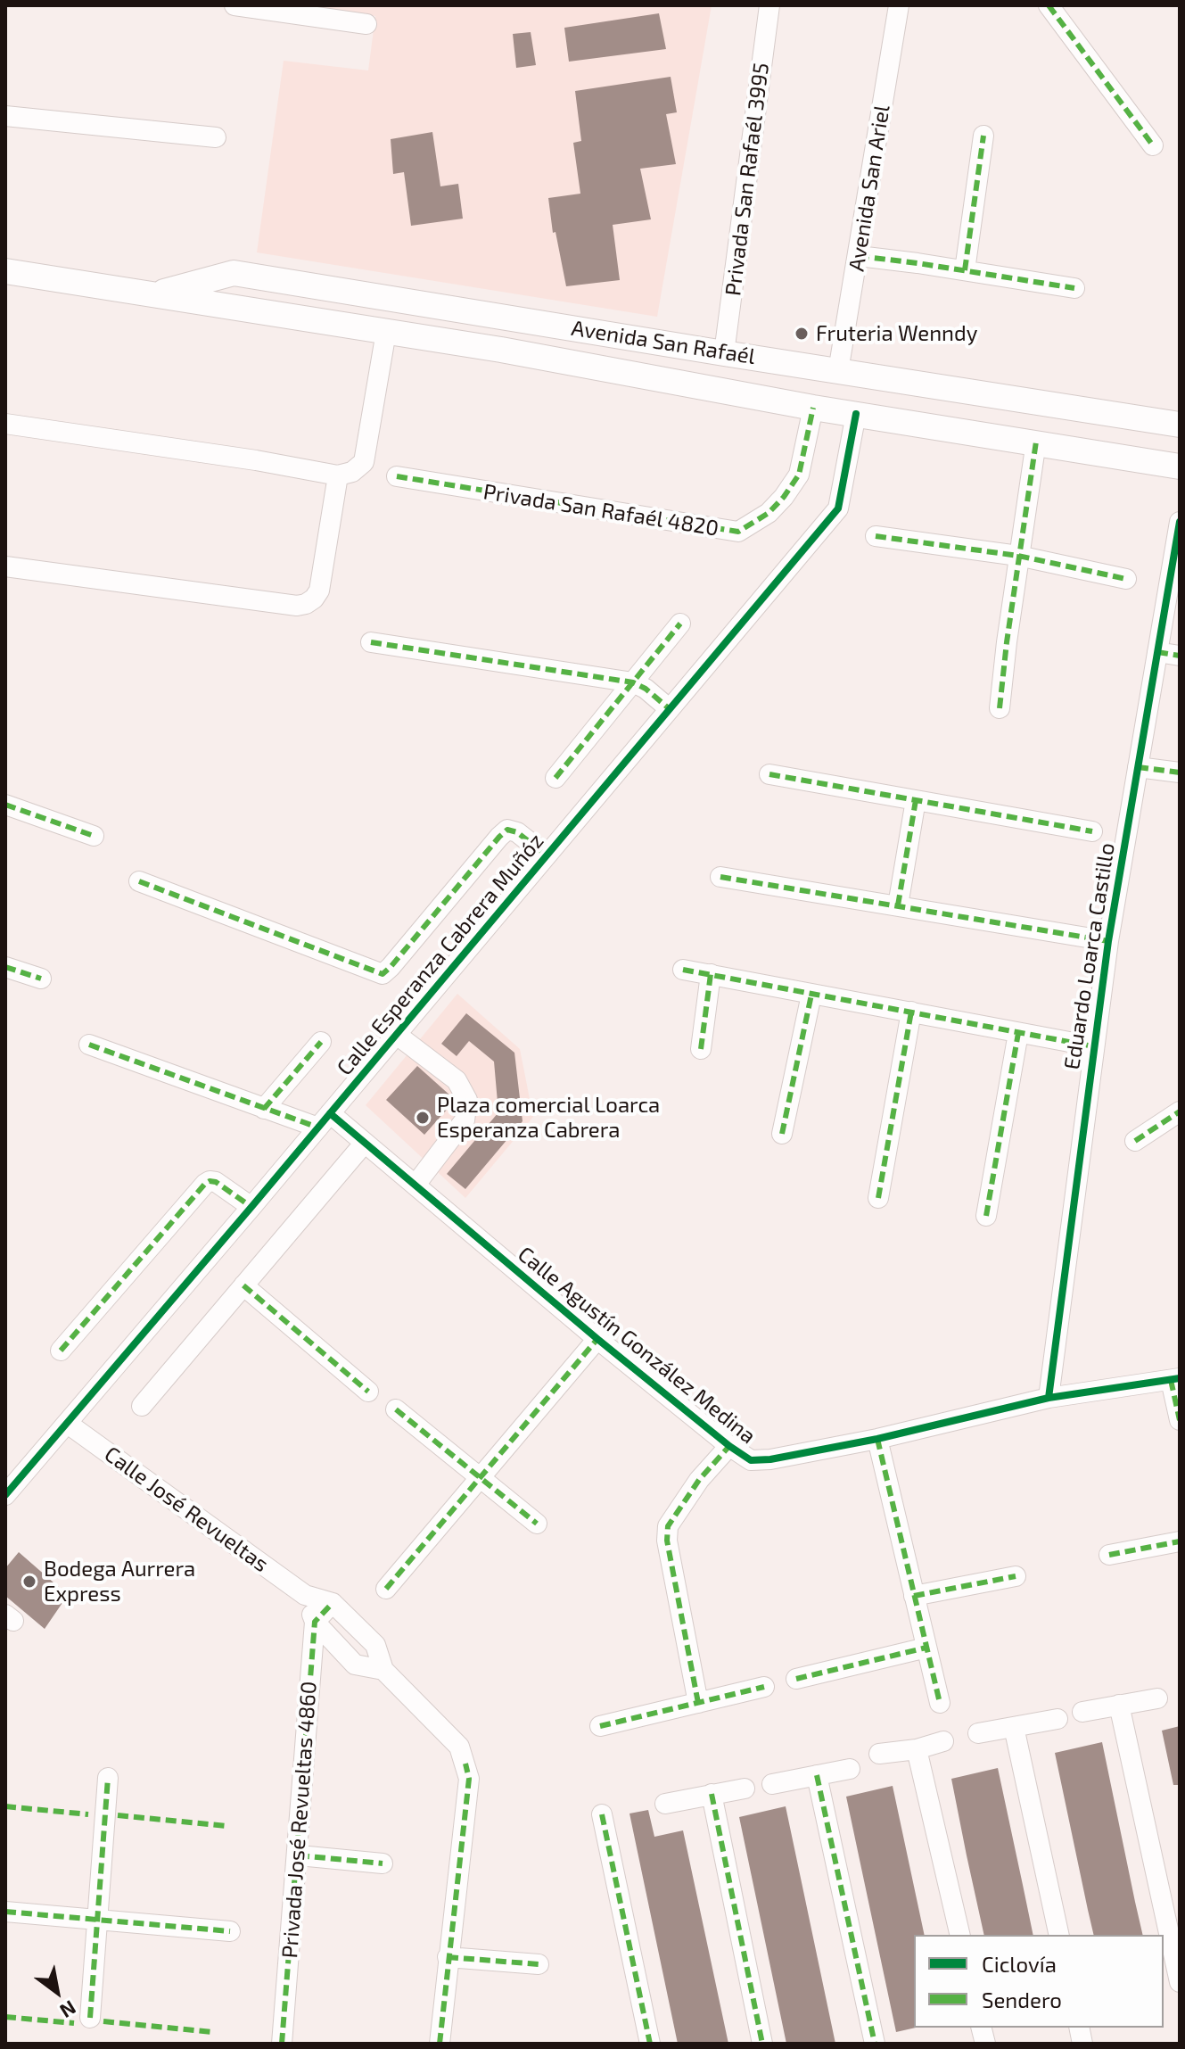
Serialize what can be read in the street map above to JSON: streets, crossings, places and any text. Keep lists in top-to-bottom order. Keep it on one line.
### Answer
{"streets":{"main road":["Avenida San Rafaél"],"street":["Privada San Rafaél 3995","Avenida San Ariel","Privada San Rafaél 4820","Calle Esperanza Cabrera Muñóz","Eduardo Loarca Castillo","Calle Agustín González Medina","Calle José Revueltas","Privada José Revueltas 4860"]},"crossings":[["Privada San Rafaél 3995","Avenida San Rafaél"],["Avenida San Ariel","Avenida San Rafaél"],["Avenida San Rafaél","Privada San Rafaél 4820"],["Avenida San Rafaél","Calle Esperanza Cabrera Muñóz"],["Calle Esperanza Cabrera Muñóz","Calle Agustín González Medina"],["Calle Esperanza Cabrera Muñóz","Calle José Revueltas"],["Eduardo Loarca Castillo","Calle Agustín González Medina"],["Calle José Revueltas","Privada José Revueltas 4860"]],"places":["Fruteria Wenndy","Plaza comercial Loarca Esperanza Cabrera","Bodega Aurrera Express"],"legend":["Ciclovía","Sendero"],"north":"bottom right"}
